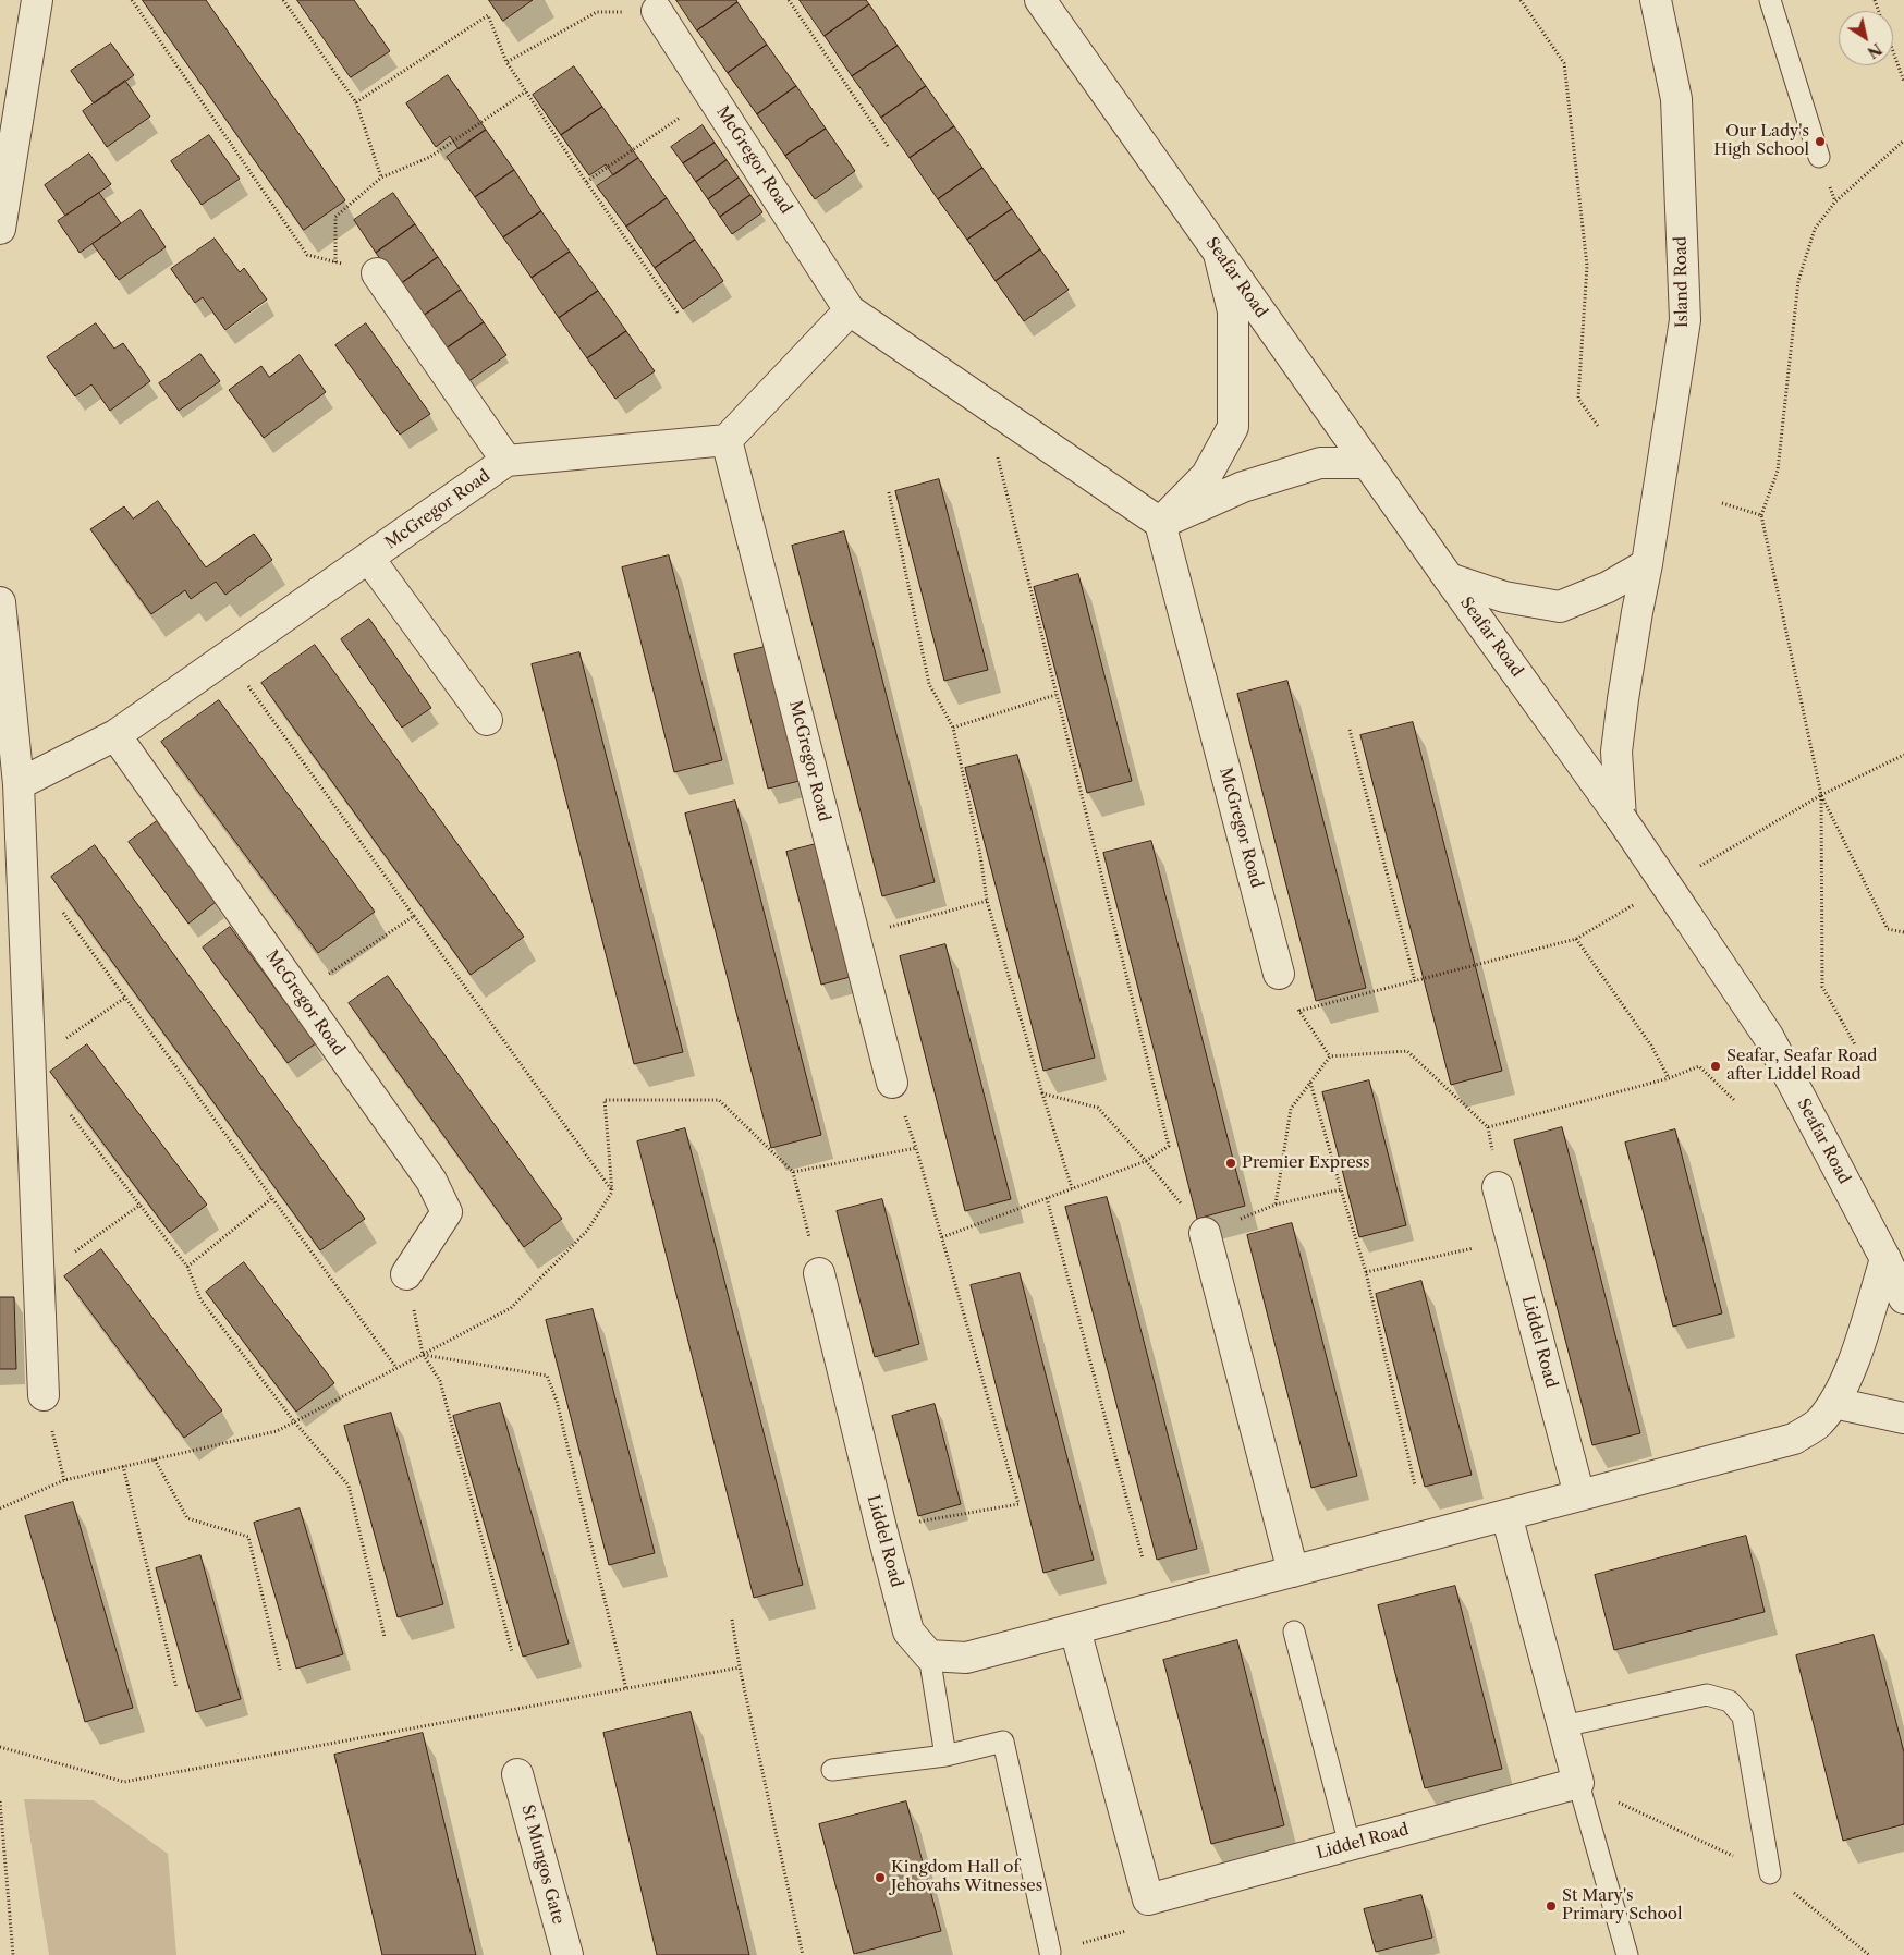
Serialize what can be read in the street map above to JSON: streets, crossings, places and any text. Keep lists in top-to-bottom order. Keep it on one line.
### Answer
{"streets":{"street":["McGregor Road","Seafar Road","Island Road","Liddel Road","St Mungos Gate"]},"crossings":[["Seafar Road","Island Road"]],"places":["Our Lady's High School","Seafar, Seafar Road after Liddel Road","Premier Express","Kingdom Hall of Jehovahs Witnesses","St Mary's Primary School"],"north":"bottom right"}
